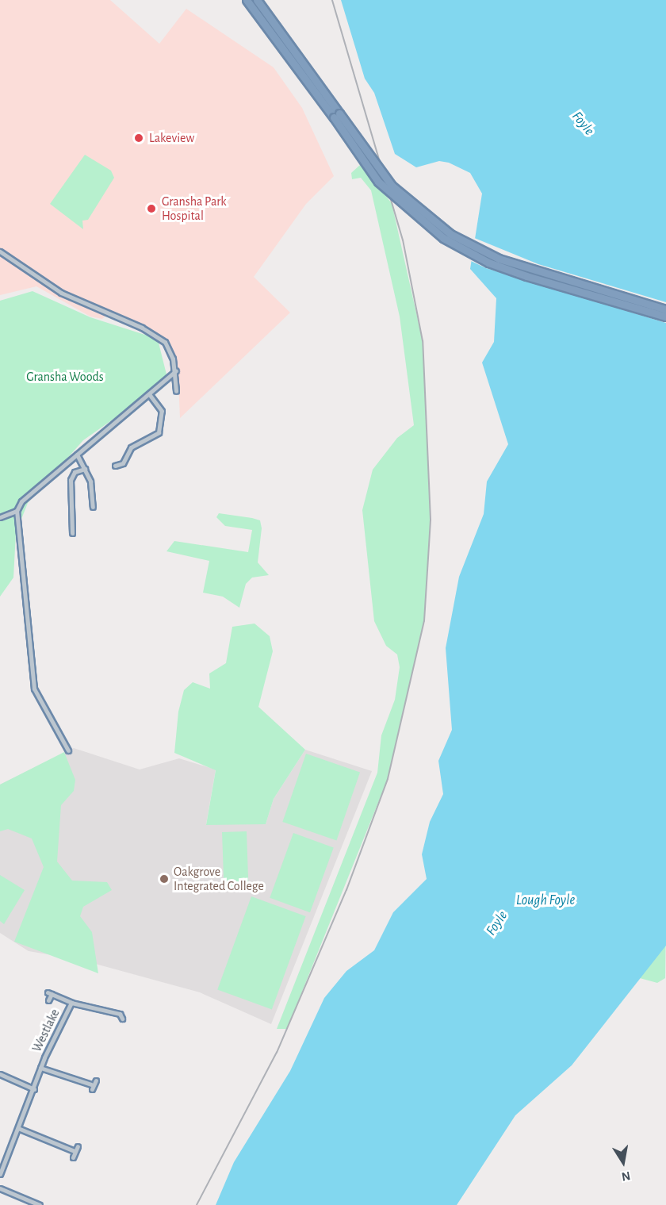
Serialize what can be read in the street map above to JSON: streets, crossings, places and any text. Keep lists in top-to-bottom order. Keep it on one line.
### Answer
{"streets":{"street":["Westlake"]},"water":["Foyle","Lough Foyle"],"parks":["Gransha Woods"],"places":["Lakeview","Gransha Park Hospital","Oakgrove Integrated College"],"north":"bottom"}
